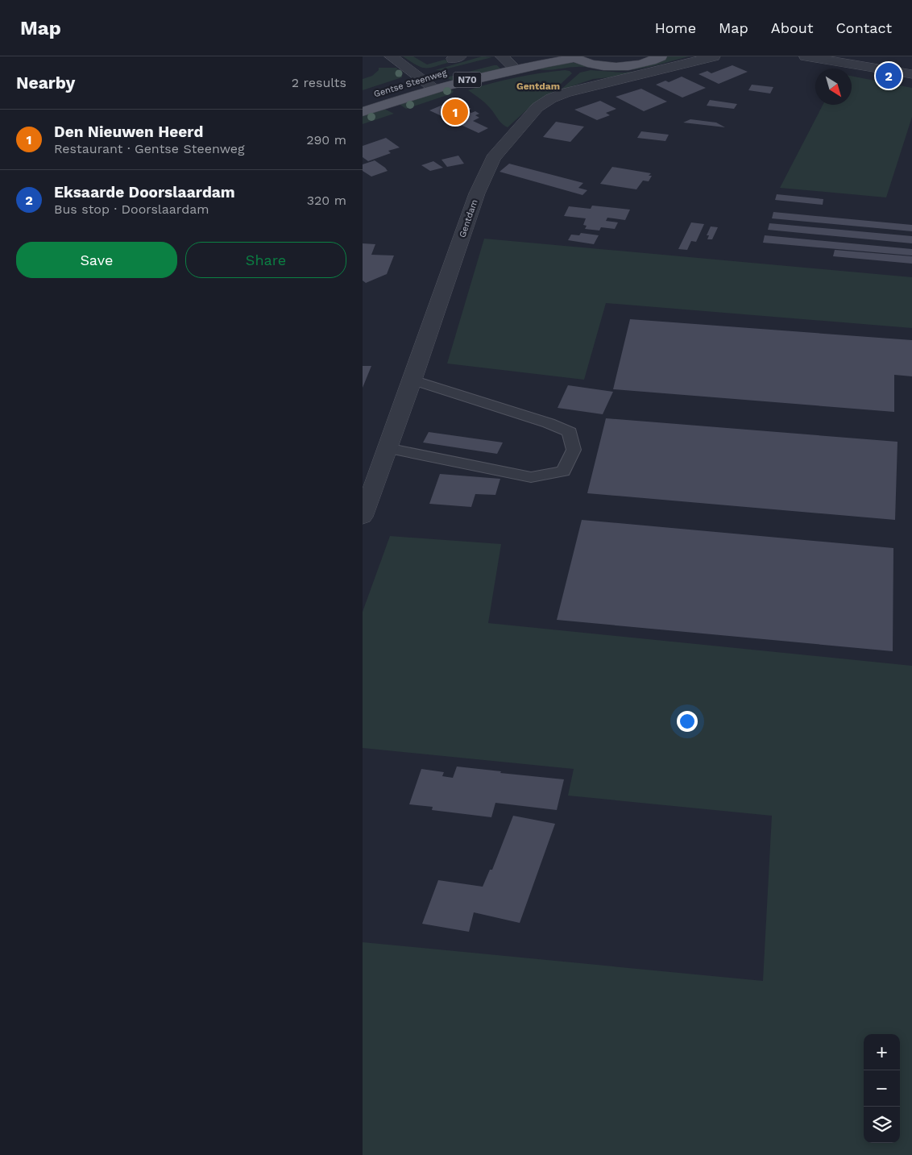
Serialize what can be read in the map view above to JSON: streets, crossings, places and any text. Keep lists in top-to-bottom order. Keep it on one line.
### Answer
{"streets":{"main road":["N70","Gentse Steenweg"],"street":["Gentdam"]},"districts":["Gentdam"],"north":"bottom right","page":{"header":"Map","nav":["Home","Map","About","Contact"],"heading":["Nearby","2 results"],"pins":["2","1"],"list":[{"mark":"1","name":"Den Nieuwen Heerd","note":"Restaurant · Gentse Steenweg","value":"290 m"},{"mark":"2","name":"Eksaarde Doorslaardam","note":"Bus stop · Doorslaardam","value":"320 m"}],"buttons":["Save","Share"],"map_buttons":["+","−"]}}
